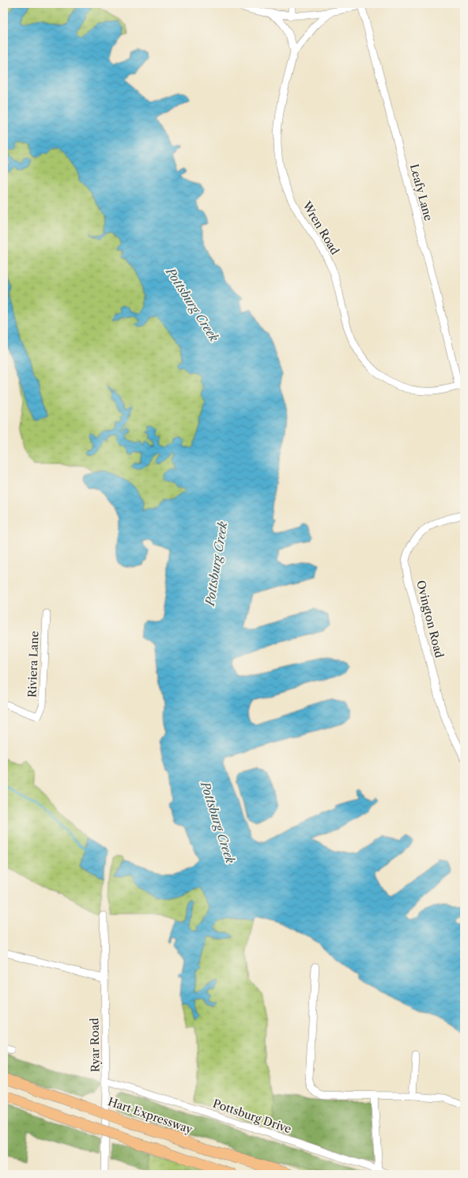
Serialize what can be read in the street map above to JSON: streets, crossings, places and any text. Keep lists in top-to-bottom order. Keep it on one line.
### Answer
{"streets":{"highway":["Hart Expressway"],"street":["Leafy Lane","Wren Road","Ovington Road","Riviera Lane","Ryar Road","Pottsburg Drive"]},"crossings":[["Leafy Lane","Wren Road"],["Ryar Road","Pottsburg Drive"]],"water":["Pottsburg Creek"]}
